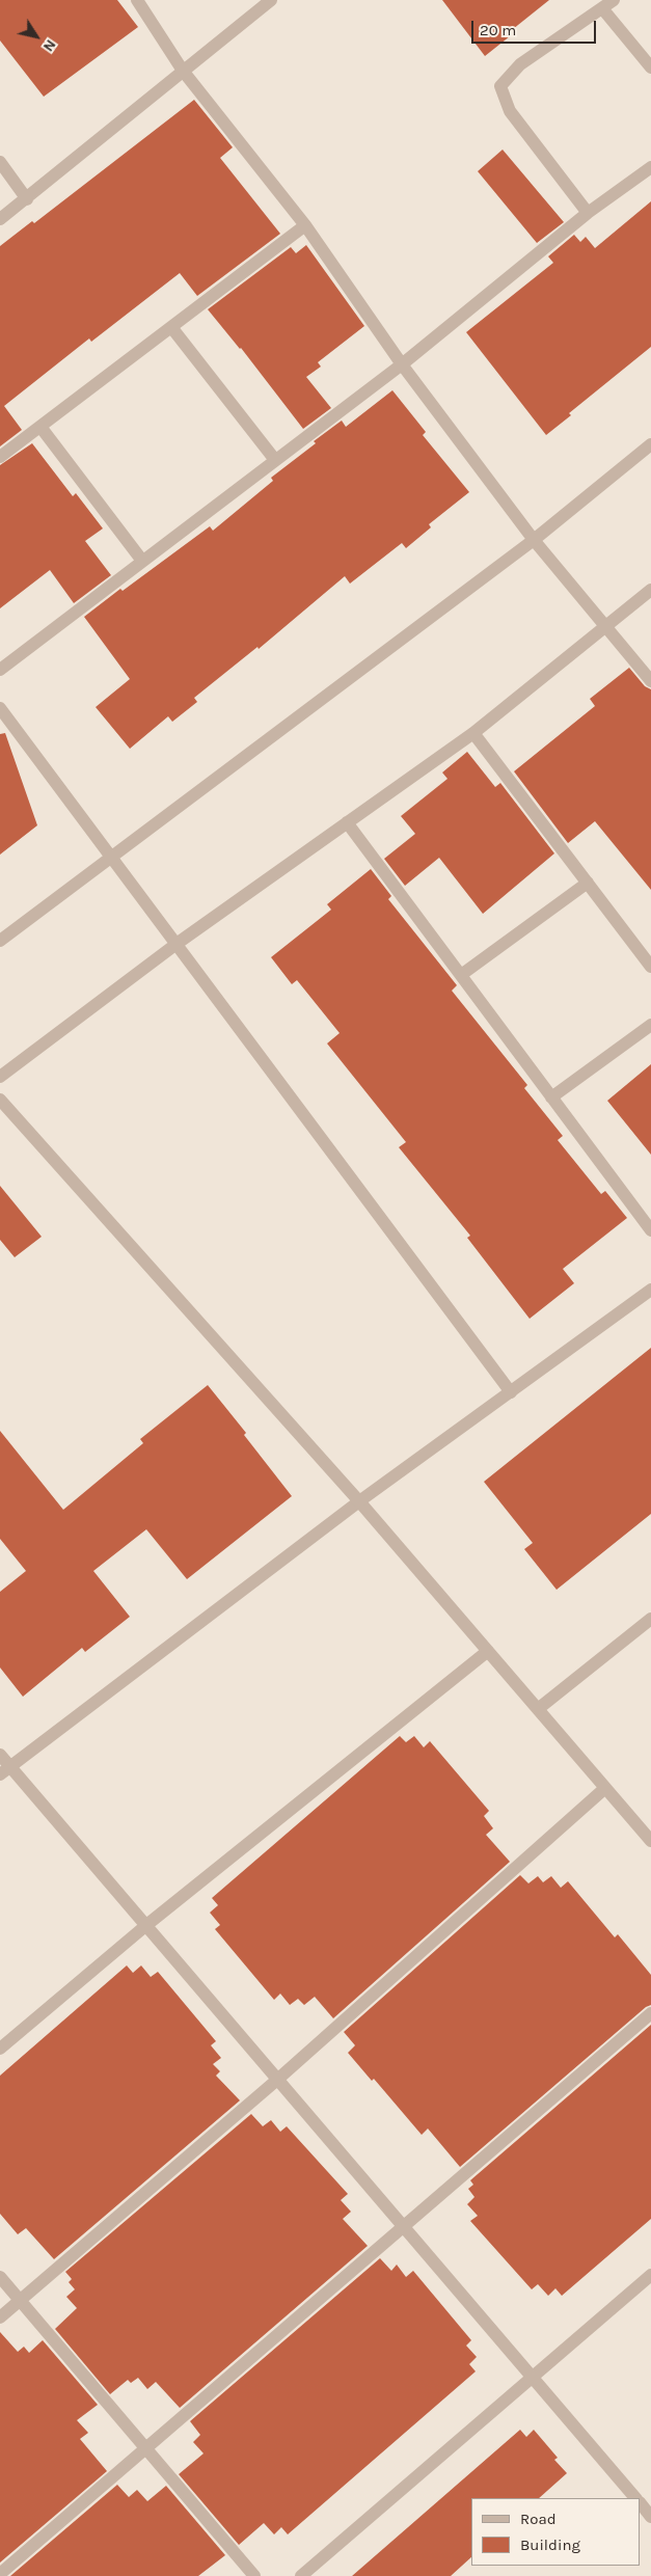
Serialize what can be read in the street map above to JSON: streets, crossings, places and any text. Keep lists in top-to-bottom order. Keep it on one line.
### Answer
{"legend":["Road","Building"],"scale_bar":"20 m","north":"bottom right"}
